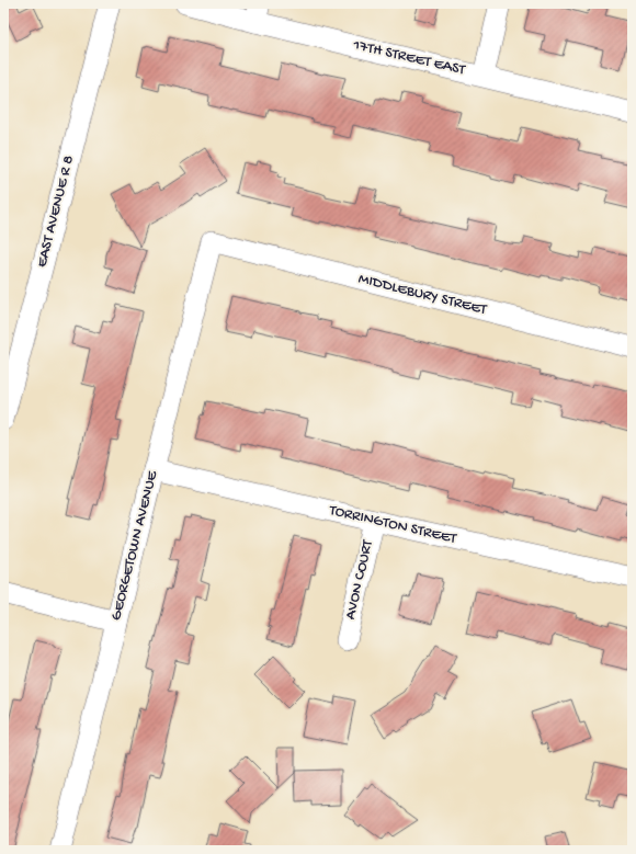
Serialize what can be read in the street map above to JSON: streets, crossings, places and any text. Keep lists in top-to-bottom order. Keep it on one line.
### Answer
{"streets":{"street":["17TH STREET EAST","EAST AVENUE R 8","MIDDLEBURY STREET","TORRINGTON STREET","GEORGETOWN AVENUE","AVON COURT"]},"crossings":[["MIDDLEBURY STREET","GEORGETOWN AVENUE"],["TORRINGTON STREET","GEORGETOWN AVENUE"],["TORRINGTON STREET","AVON COURT"]]}
